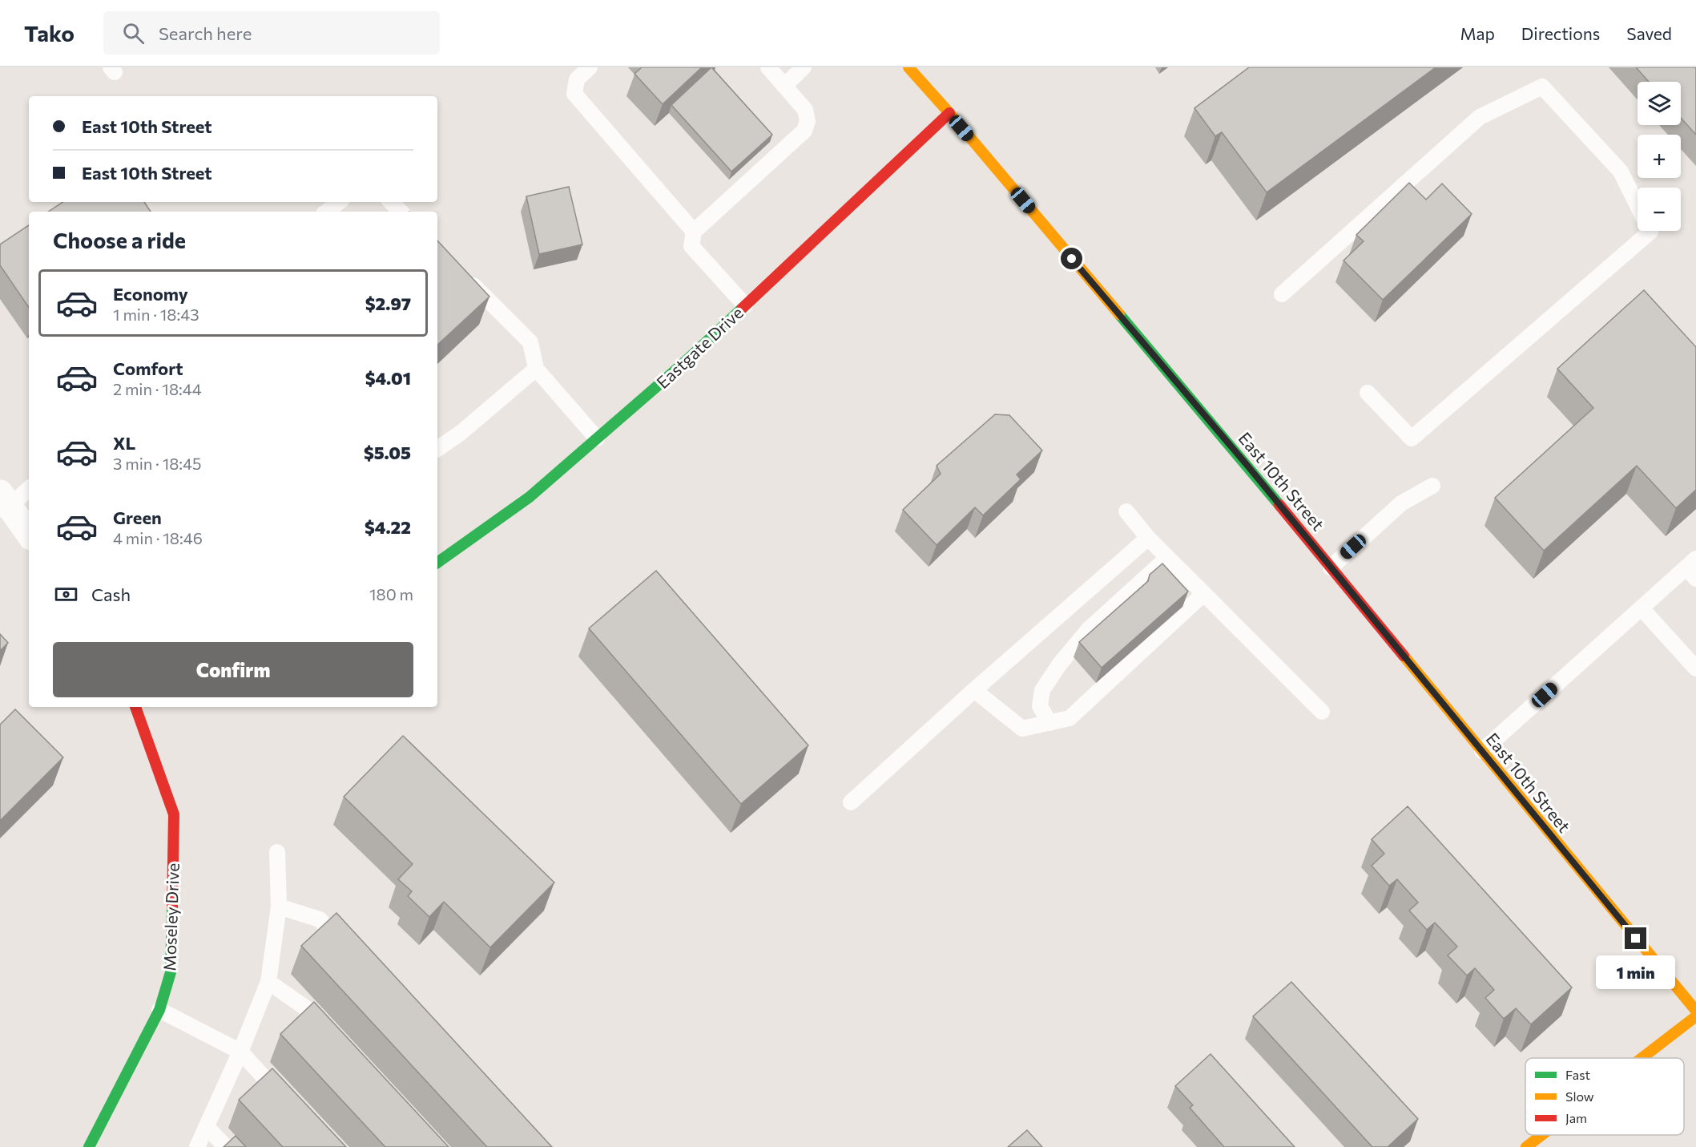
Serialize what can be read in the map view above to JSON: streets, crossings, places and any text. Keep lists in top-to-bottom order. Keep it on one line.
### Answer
{"streets":{"street":["Eastgate Drive","East 10th Street","Moseley Drive"]},"crossings":[["Eastgate Drive","East 10th Street"]],"legend":["Fast","Slow","Jam"],"page":{"header":"Tako","search":"Search here","nav":["Map","Directions","Saved"],"map_buttons":["+","−"],"banner":["East 10th Street","East 10th Street"],"heading":"Choose a ride","list":[{"name":"Economy","note":"1 min · 18:43","value":"$2.97"},{"name":"Comfort","note":"2 min · 18:44","value":"$4.01"},{"name":"XL","note":"3 min · 18:45","value":"$5.05"},{"name":"Green","note":"4 min · 18:46","value":"$4.22"}],"pay":["Cash","180 m"],"buttons":"Confirm","bubble":"1 min"}}
